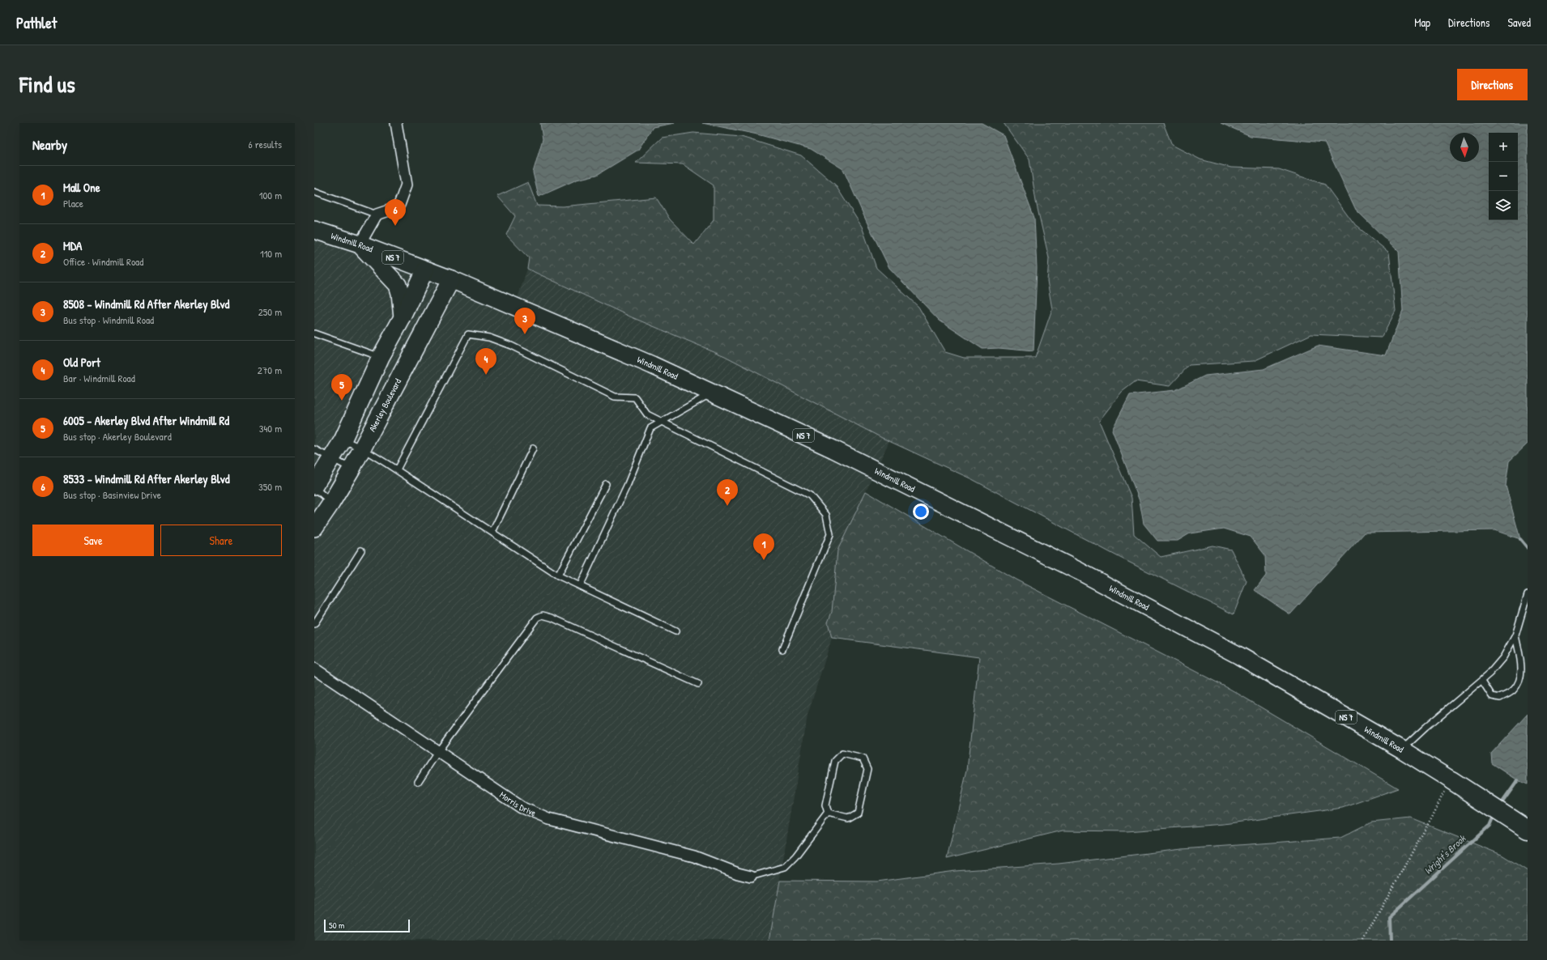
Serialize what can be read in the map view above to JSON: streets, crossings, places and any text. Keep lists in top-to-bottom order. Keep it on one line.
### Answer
{"streets":{"highway":["Windmill Road","NS 7"],"main road":["Akerley Boulevard"],"street":["Morris Drive"]},"crossings":[["Windmill Road","Akerley Boulevard"]],"water":["Wright's Brook"],"scale_bar":"50 m","north":"bottom","page":{"header":"Pathlet","nav":["Map","Directions","Saved"],"title":"Find us","buttons":["Directions",["Save","Share"]],"heading":["Nearby","6 results"],"map_buttons":["+","−"],"list":[{"mark":"1","name":"Mall One","note":"Place","value":"100 m"},{"mark":"2","name":"MDA","note":"Office · Windmill Road","value":"110 m"},{"mark":"3","name":"8508 - Windmill Rd After Akerley Blvd","note":"Bus stop · Windmill Road","value":"250 m"},{"mark":"4","name":"Old Port","note":"Bar · Windmill Road","value":"270 m"},{"mark":"5","name":"6005 - Akerley Blvd After Windmill Rd","note":"Bus stop · Akerley Boulevard","value":"340 m"},{"mark":"6","name":"8533 - Windmill Rd After Akerley Blvd","note":"Bus stop · Basinview Drive","value":"350 m"}],"pins":["6","3","4","5","2","1"],"scale":"50 m"}}
